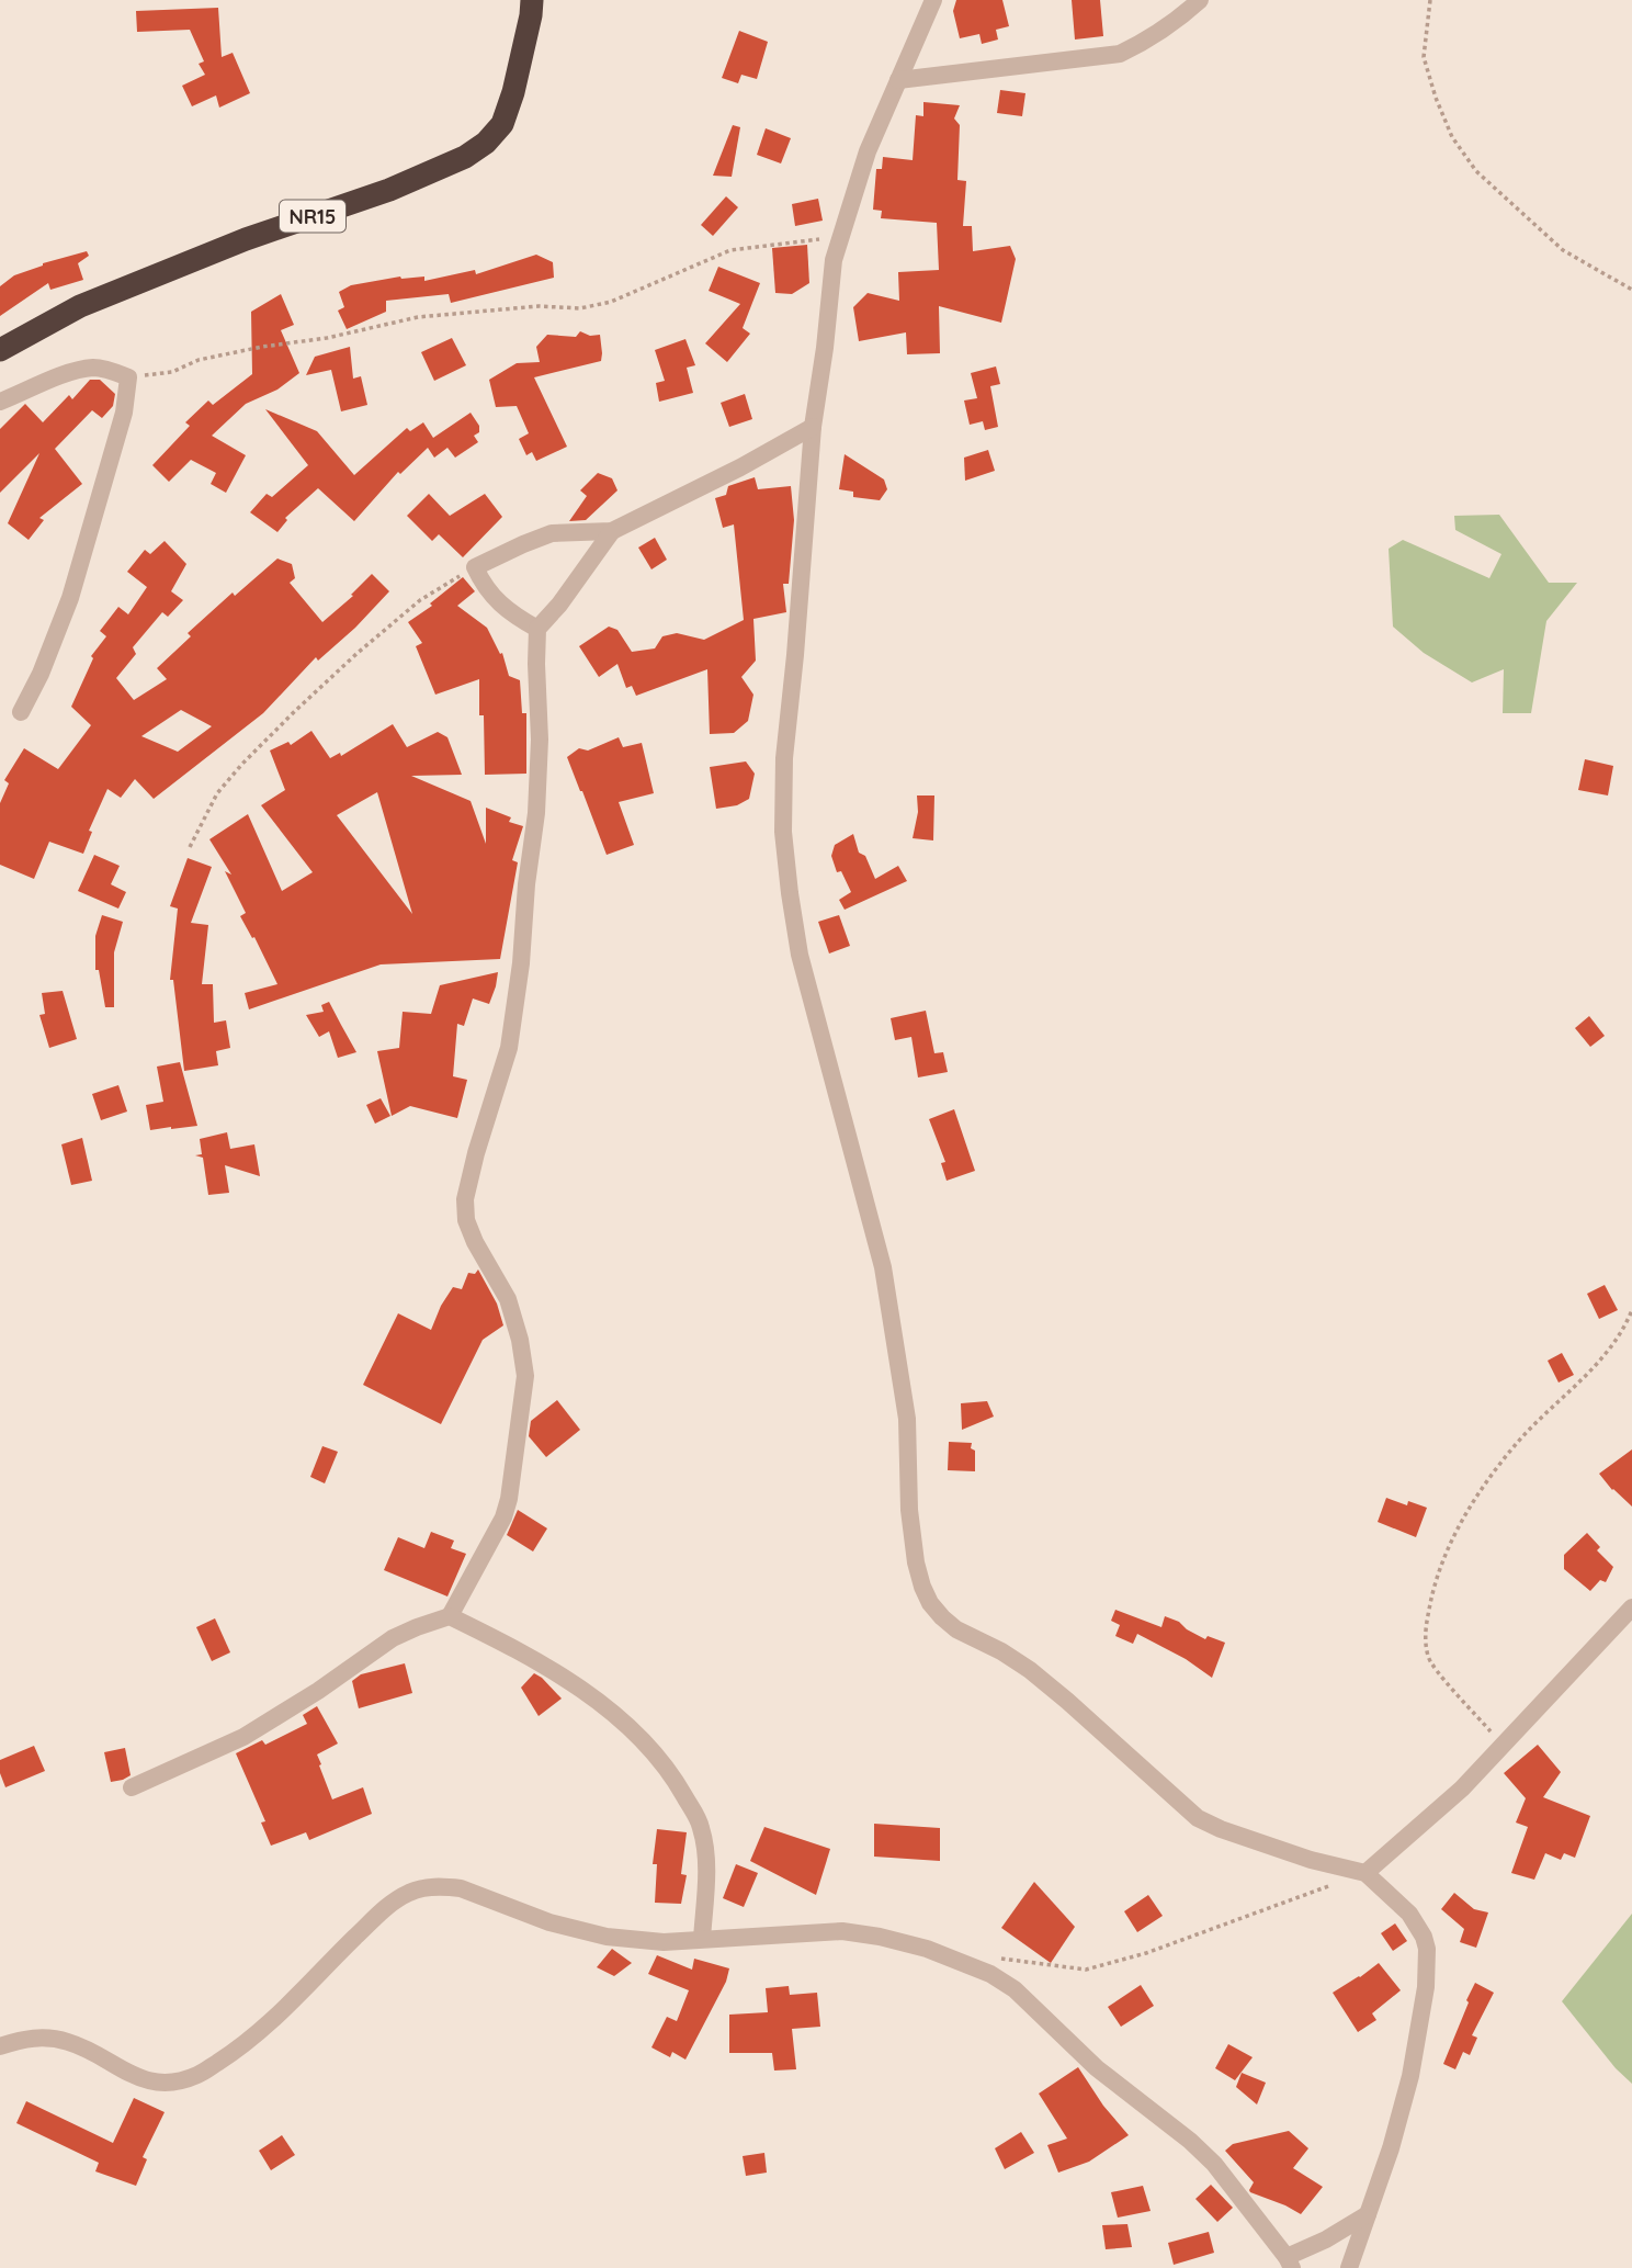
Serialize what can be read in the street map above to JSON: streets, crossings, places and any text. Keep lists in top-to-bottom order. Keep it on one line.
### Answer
{"streets":{"highway":["NR15"]}}
